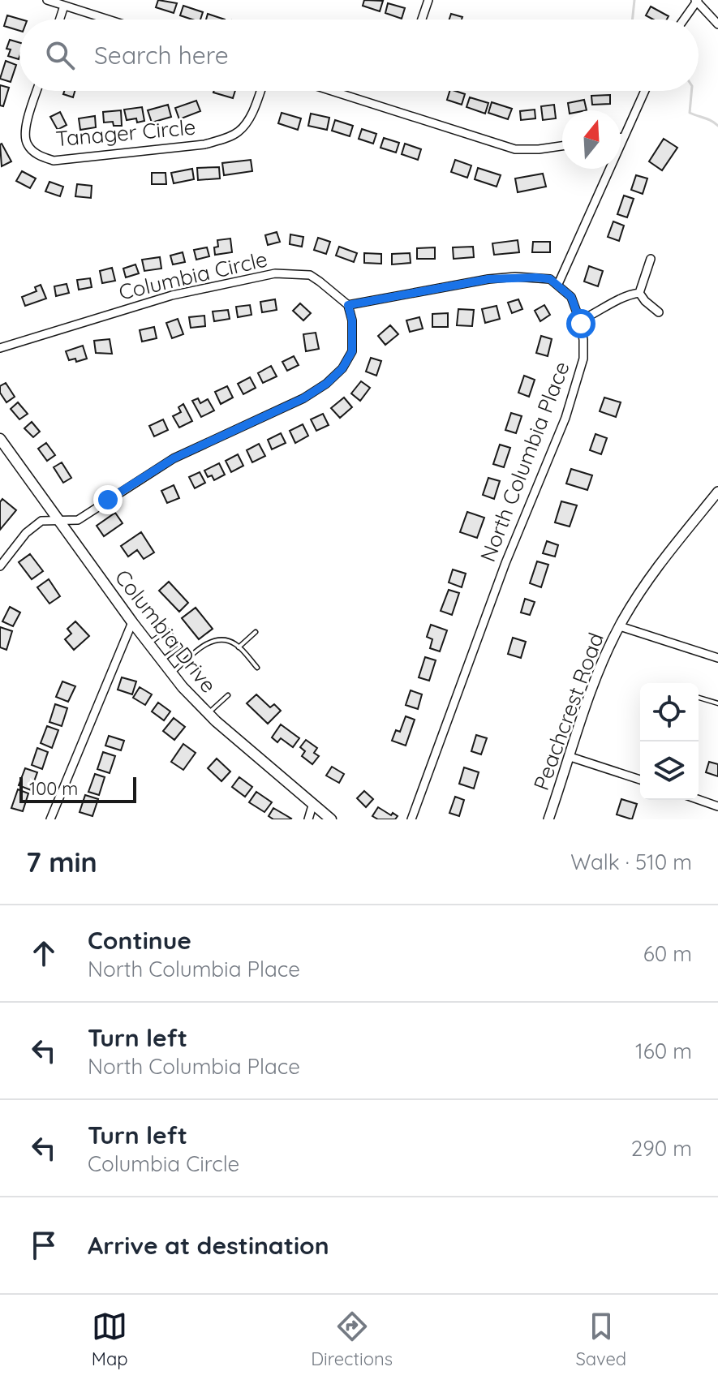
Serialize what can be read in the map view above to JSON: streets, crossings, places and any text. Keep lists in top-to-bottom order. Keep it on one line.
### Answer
{"streets":{"main road":["Columbia Drive"],"street":["Tanager Circle","Columbia Circle","North Columbia Place","Peachcrest Road"]},"scale_bar":"100 m","north":"top","page":{"search":"Search here","scale":"100 m","heading":["7 min","Walk · 510 m"],"list":[["Continue","North Columbia Place","60 m"],["Turn left","North Columbia Place","160 m"],["Turn left","Columbia Circle","290 m"],"Arrive at destination"],"nav":["Map","Directions","Saved"]}}
